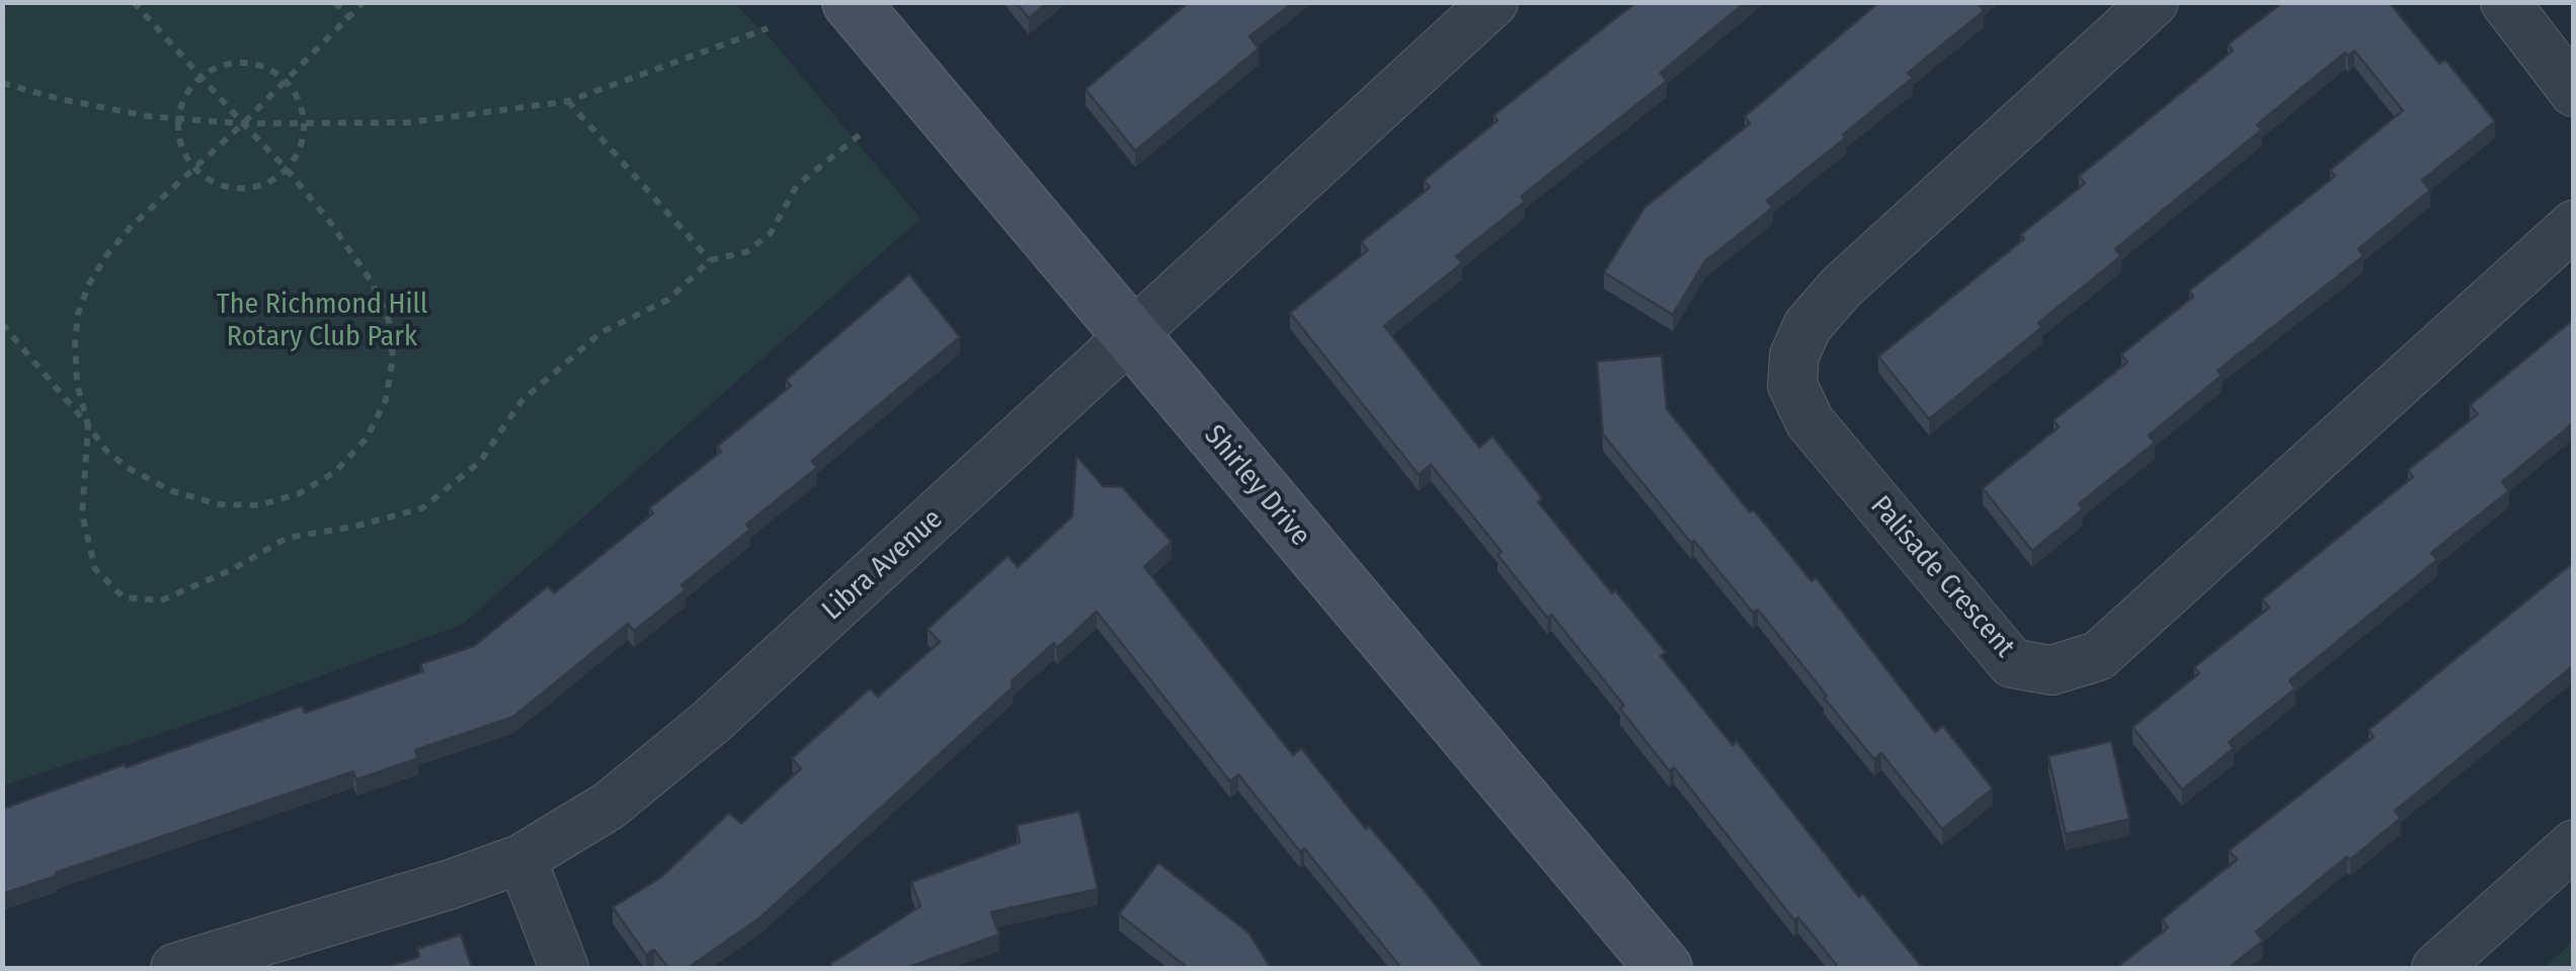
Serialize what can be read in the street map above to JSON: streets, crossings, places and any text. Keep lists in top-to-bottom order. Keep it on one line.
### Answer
{"streets":{"street":["Shirley Drive","Libra Avenue","Palisade Crescent"]},"crossings":[["Shirley Drive","Libra Avenue"]],"parks":["The Richmond Hill Rotary Club Park"]}
